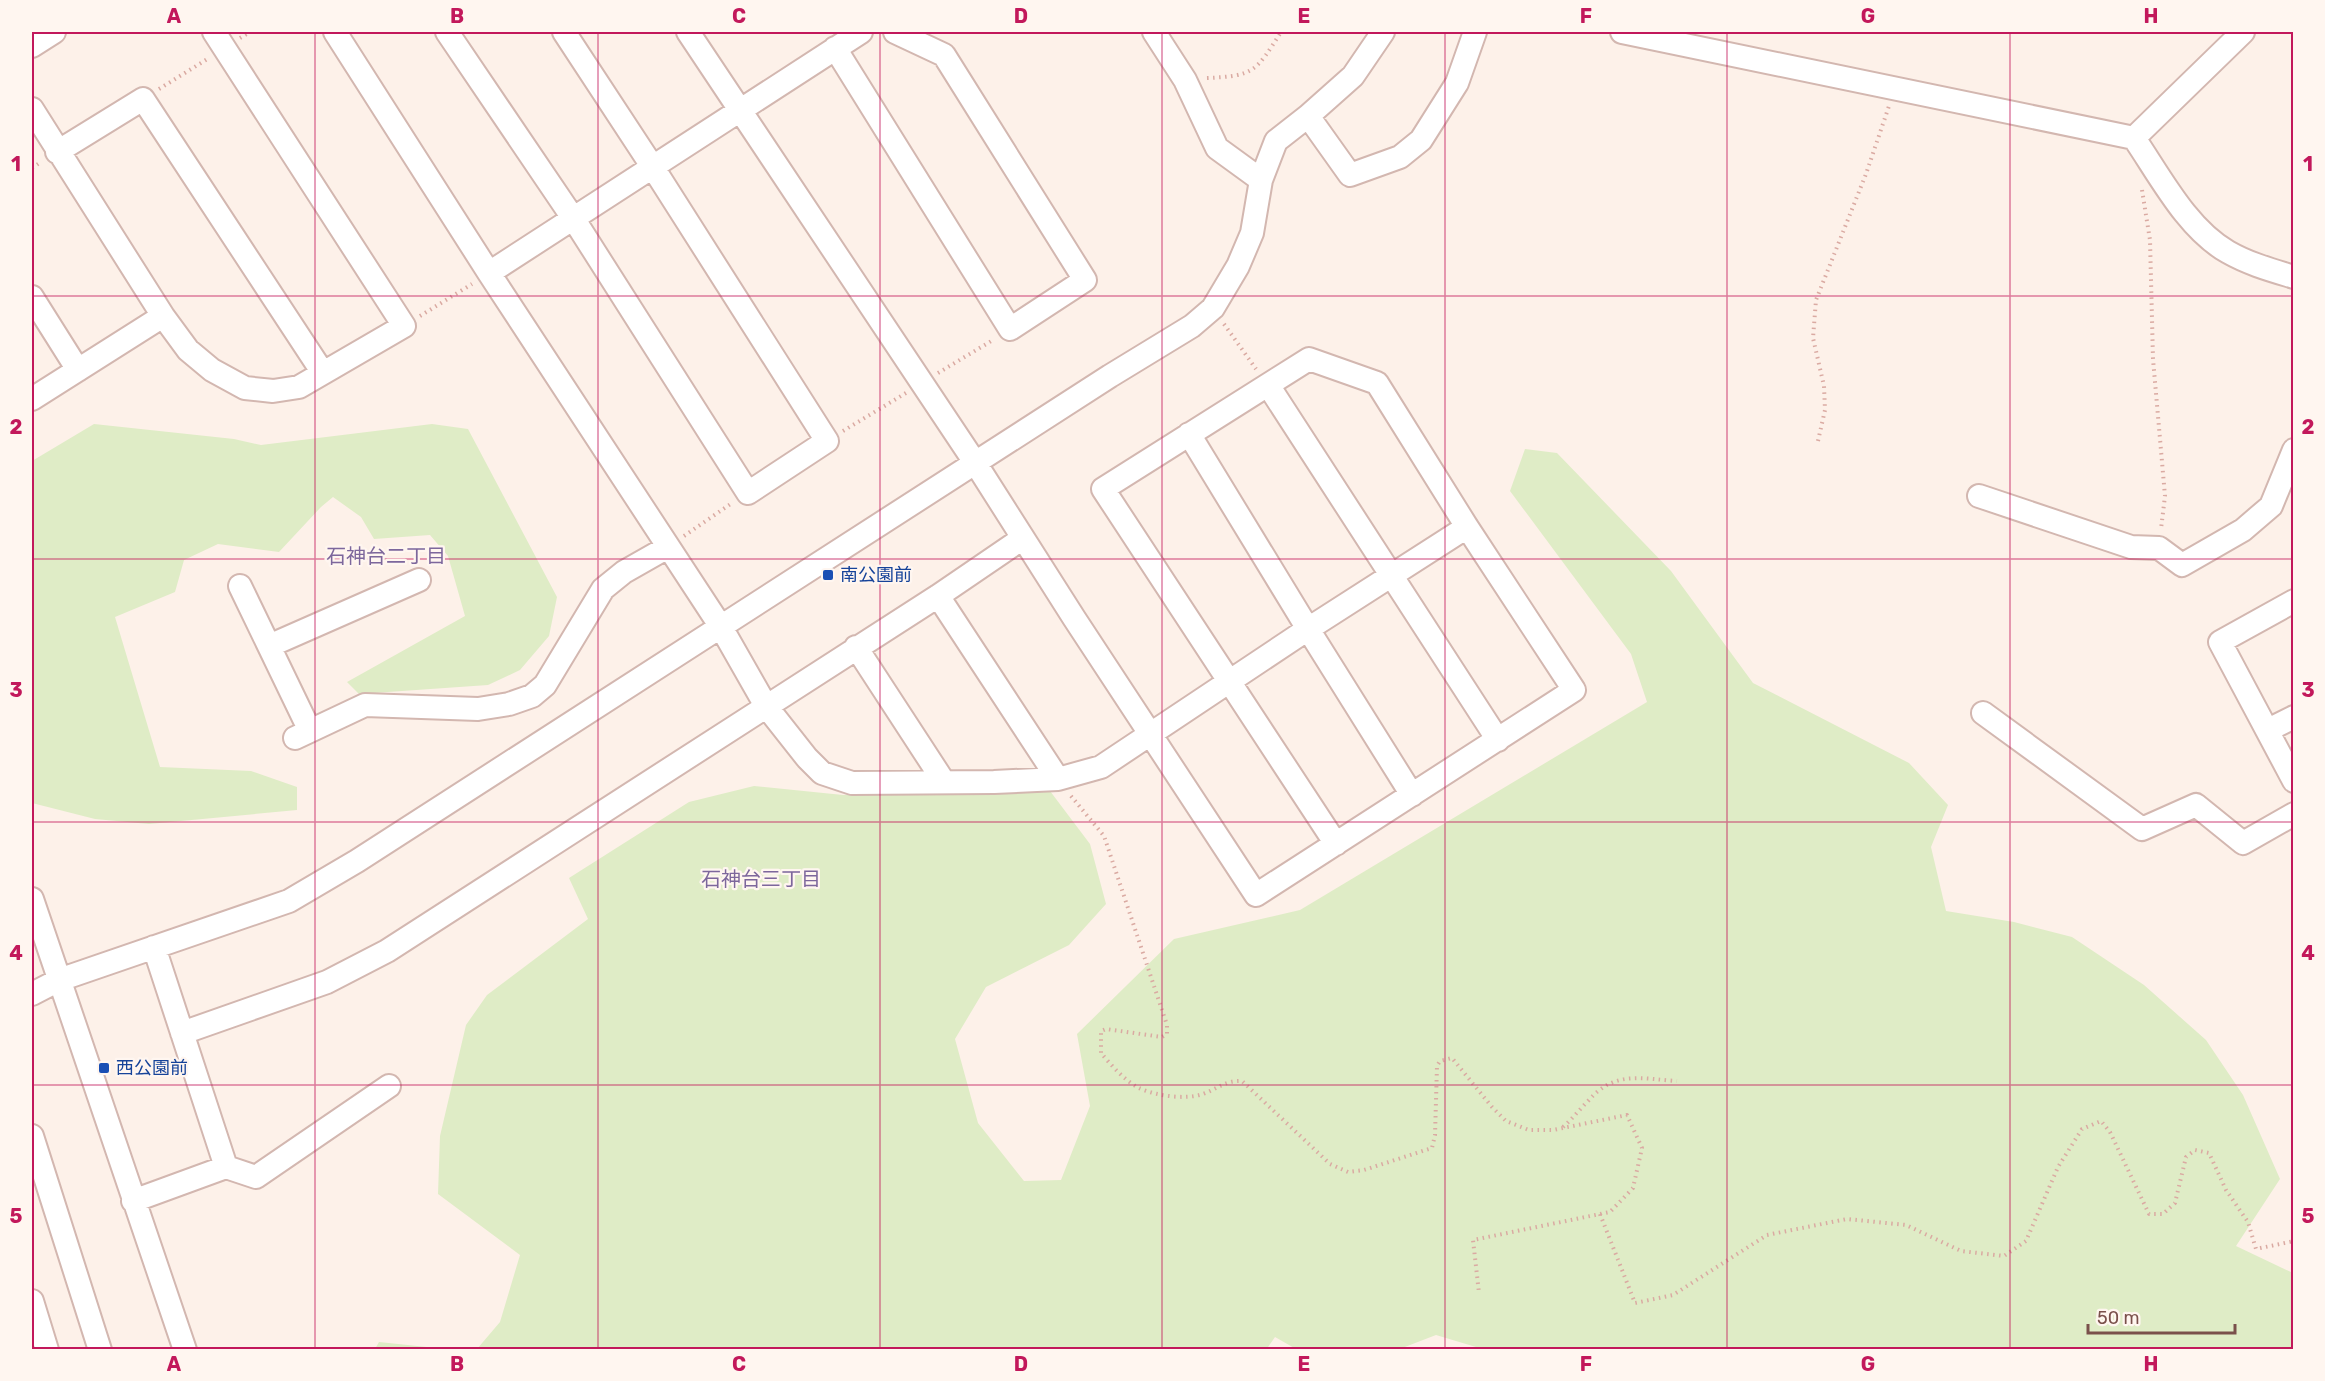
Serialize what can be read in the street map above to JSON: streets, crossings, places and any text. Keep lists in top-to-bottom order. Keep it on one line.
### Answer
{"districts":["石神台二丁目","石神台三丁目"],"places":{"transit":["南公園前","西公園前"]},"scale_bar":"50 m","grid":{"columns":["A","B","C","D","E","F","G","H"],"rows":["1","2","3","4","5"]}}
